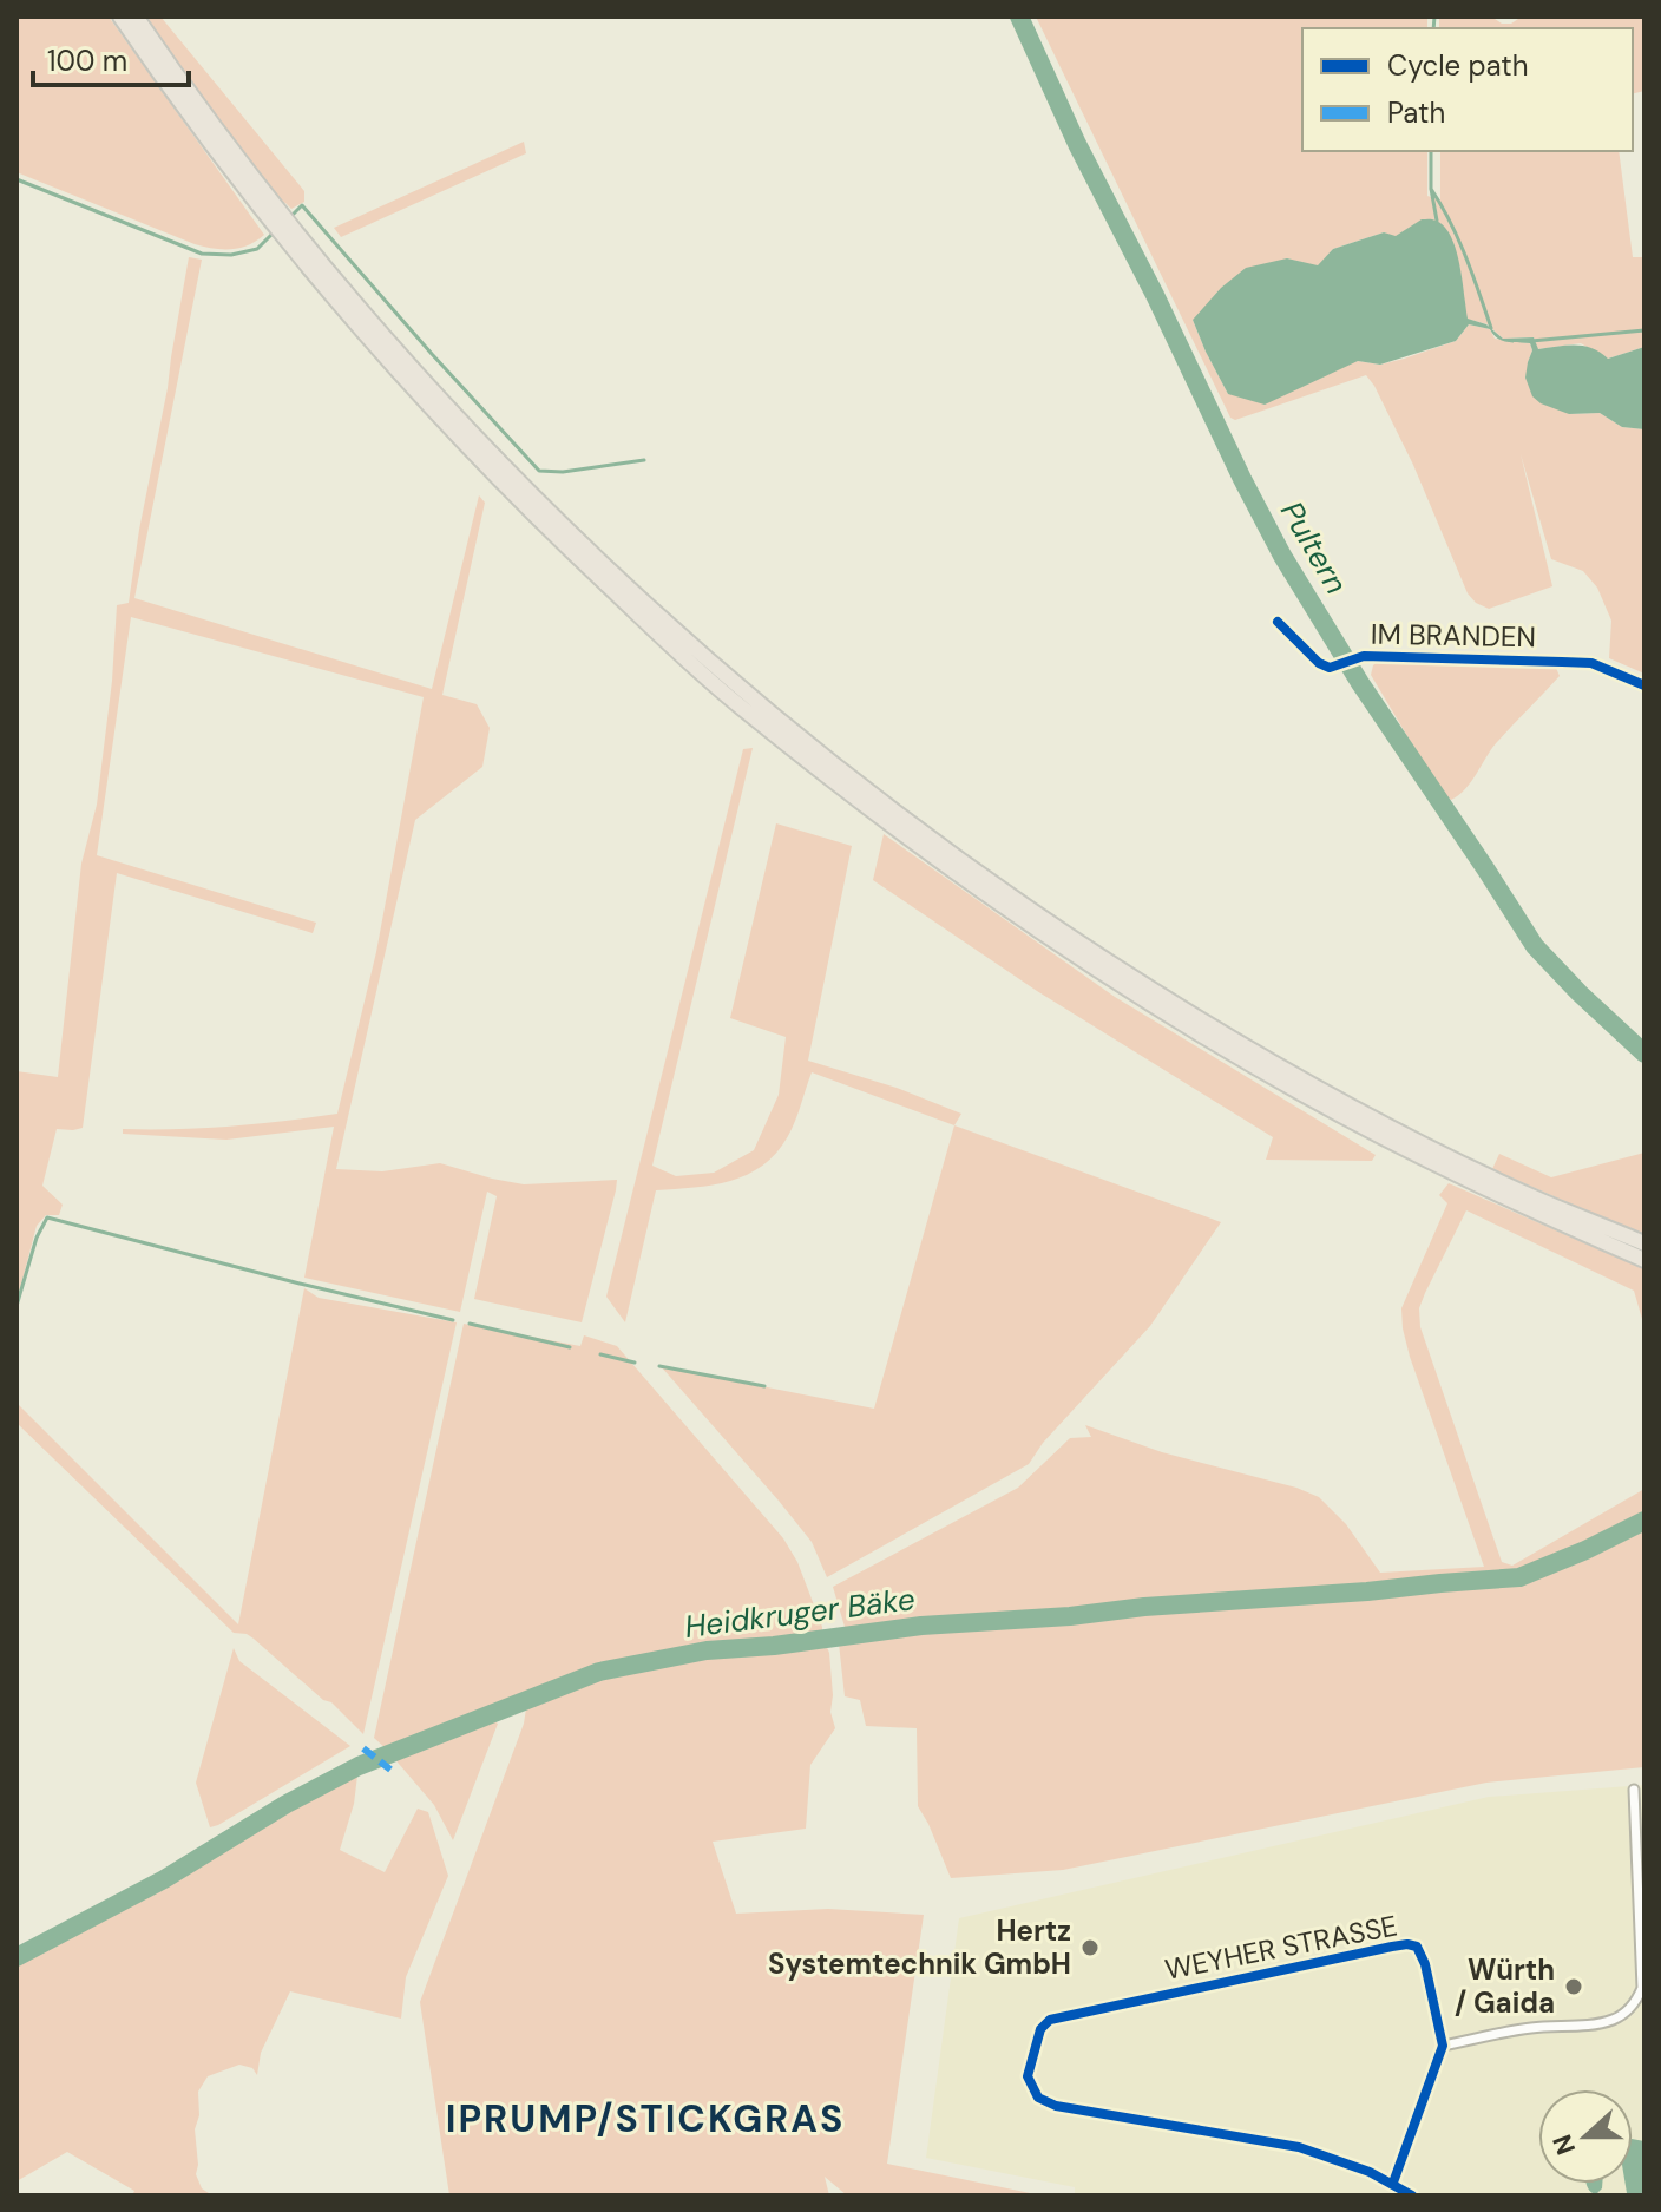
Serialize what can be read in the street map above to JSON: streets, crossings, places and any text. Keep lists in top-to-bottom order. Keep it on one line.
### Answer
{"streets":{"street":["IM BRANDEN","WEYHER STRASSE"]},"districts":["IPRUMP/STICKGRAS"],"water":["Pultern","Heidkruger Bäke"],"places":["Hertz Systemtechnik GmbH","Würth / Gaida"],"legend":["Cycle path","Path"],"scale_bar":"100 m","north":"left"}
